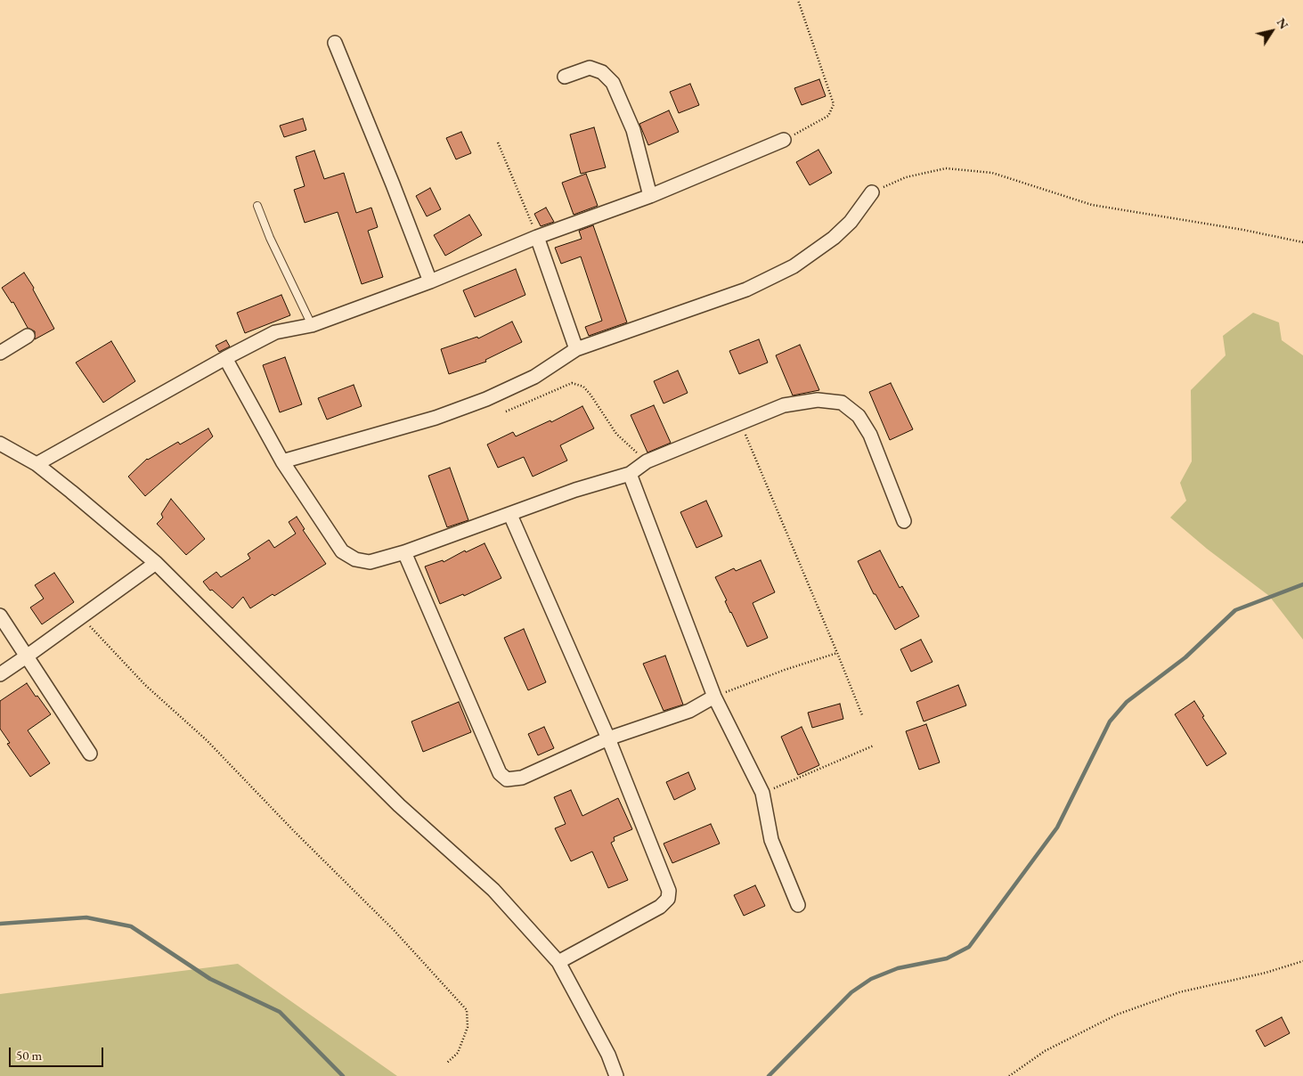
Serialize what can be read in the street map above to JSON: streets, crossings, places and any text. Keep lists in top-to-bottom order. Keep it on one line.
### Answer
{"scale_bar":"50 m","north":"top right"}
